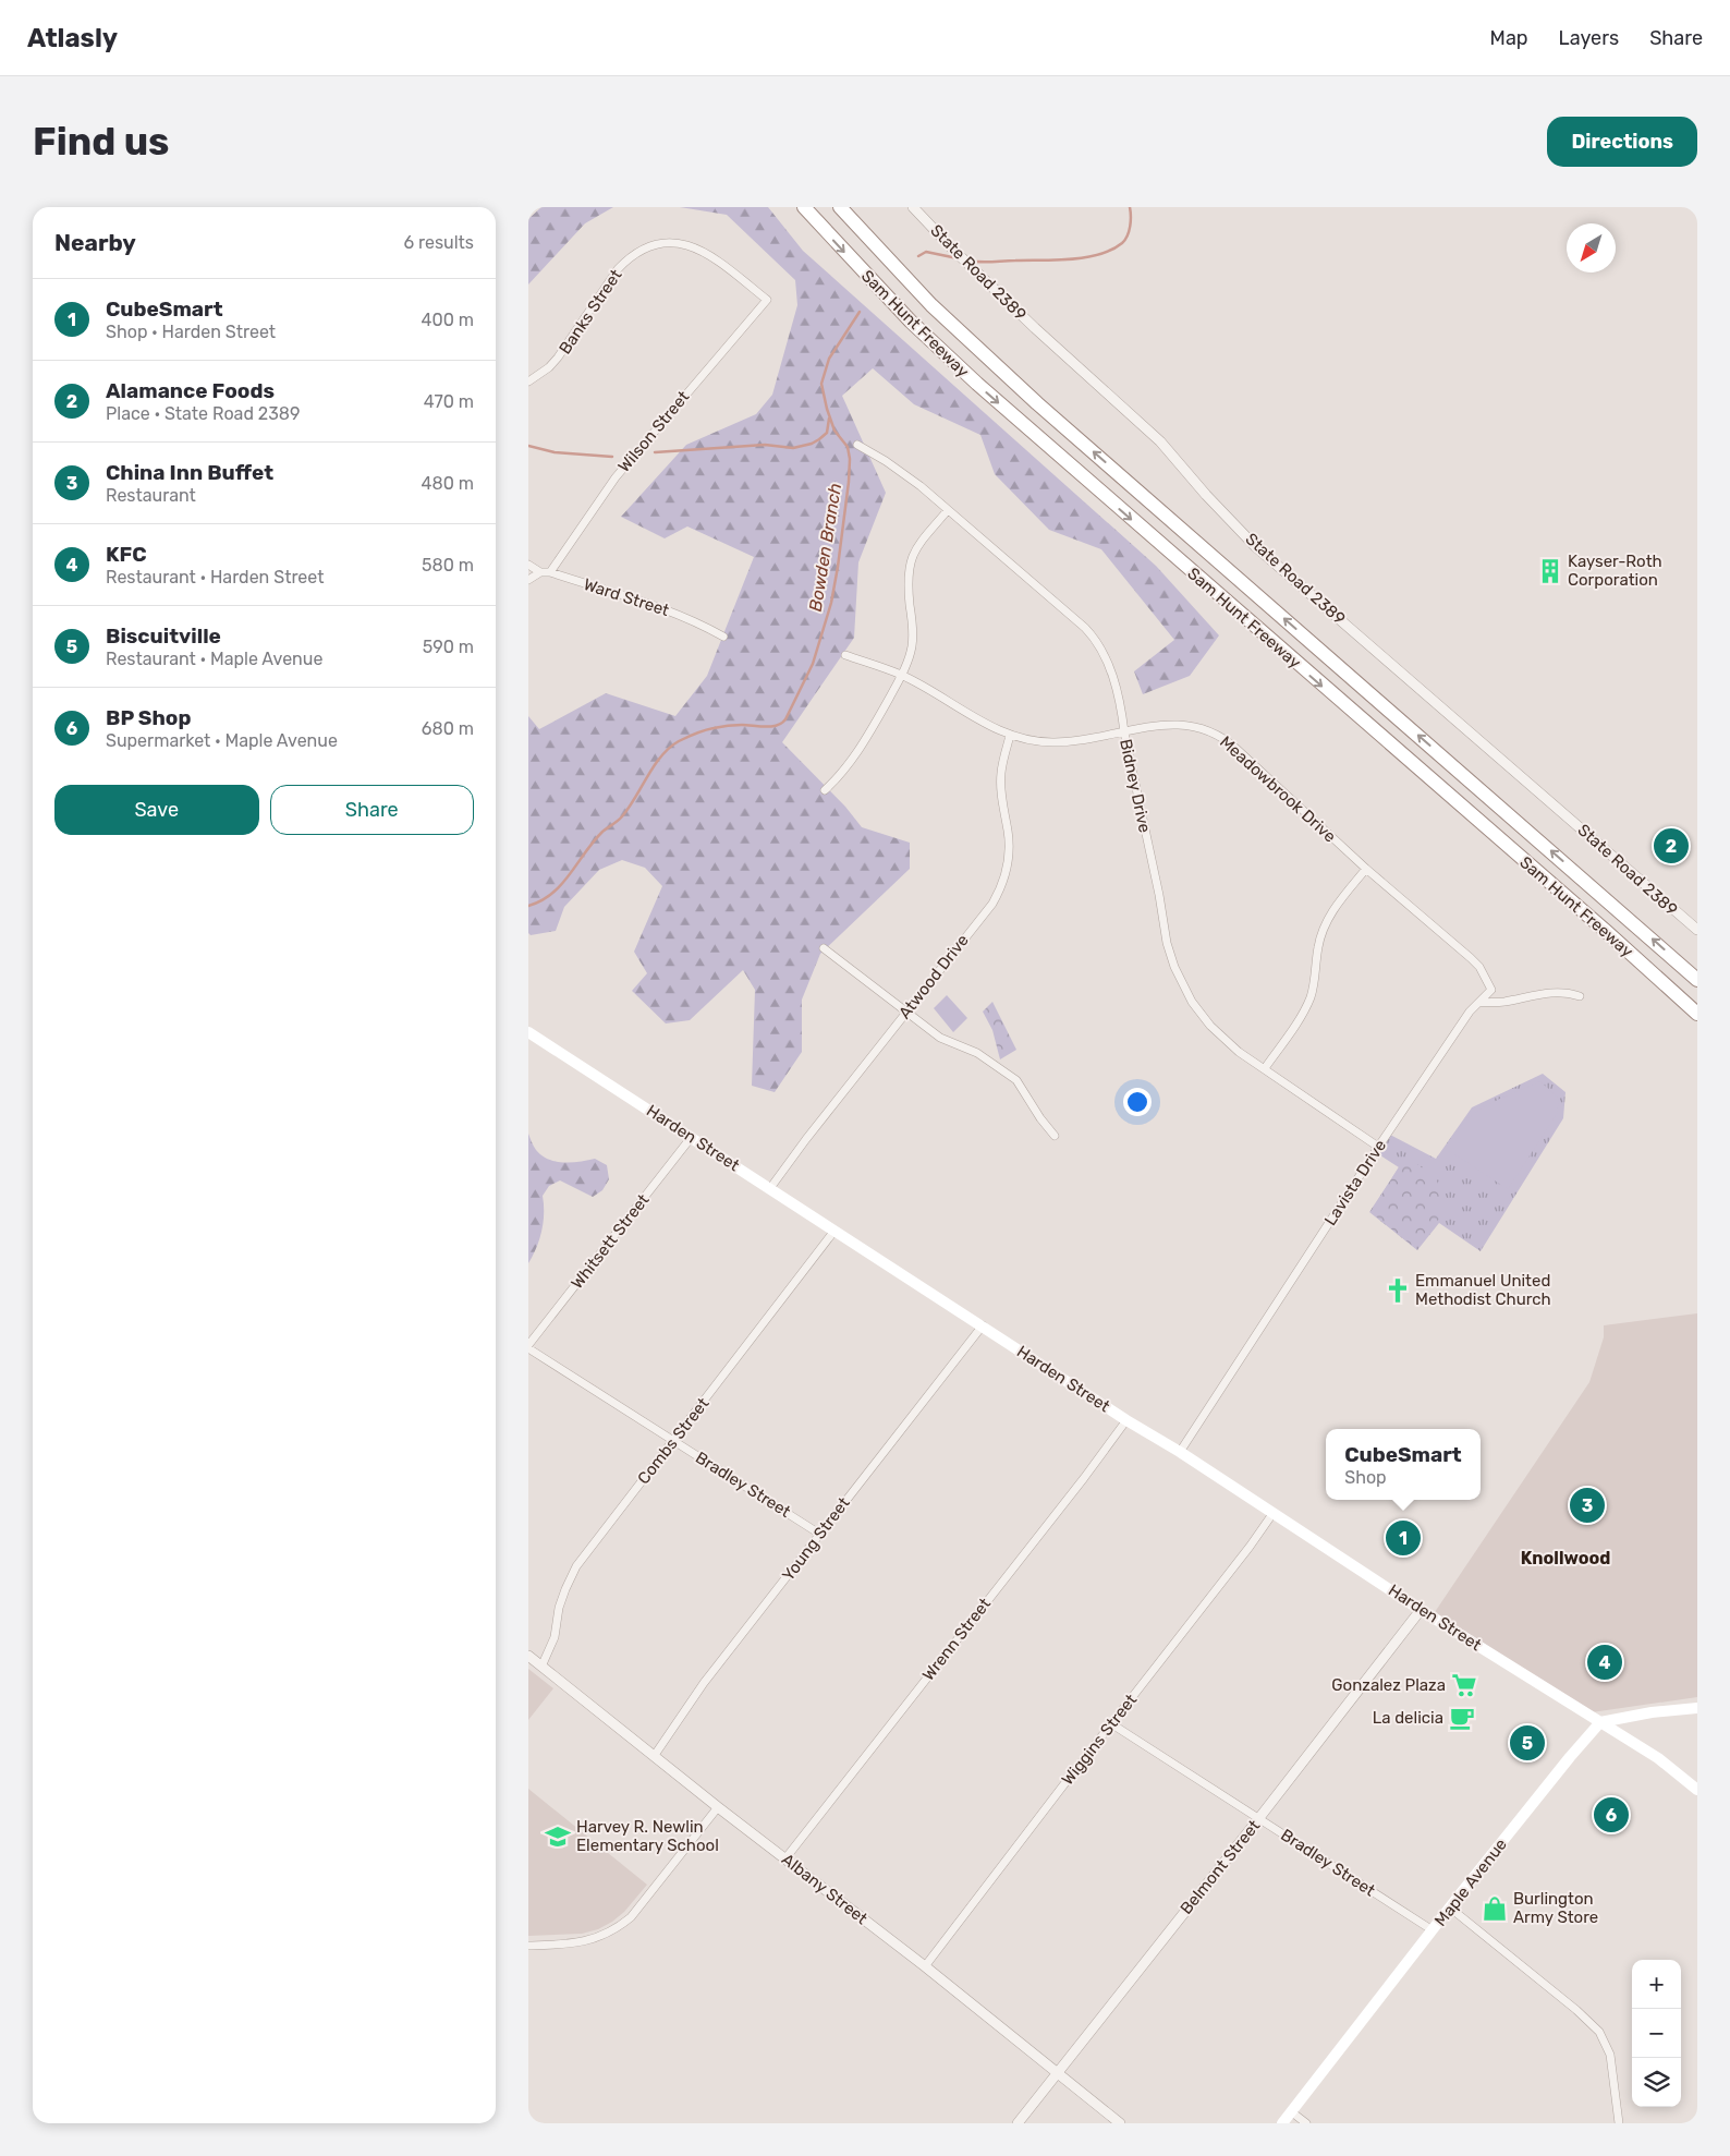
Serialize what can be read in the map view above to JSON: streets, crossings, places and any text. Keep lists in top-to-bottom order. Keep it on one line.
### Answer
{"streets":{"highway":["Sam Hunt Freeway"],"main road":["Harden Street","Maple Avenue"],"street":["State Road 2389","Banks Street","Wilson Street","Ward Street","Bidney Drive","Meadowbrook Drive","Atwood Drive","Lavista Drive","Whitsett Street","Combs Street","Bradley Street","Young Street","Wrenn Street","Wiggins Street","Belmont Street","Albany Street"]},"crossings":[["Banks Street","Wilson Street"],["Wilson Street","Ward Street"],["Bidney Drive","Meadowbrook Drive"],["Bidney Drive","Lavista Drive"],["Meadowbrook Drive","Atwood Drive"],["Meadowbrook Drive","Lavista Drive"],["Atwood Drive","Harden Street"],["Harden Street","Lavista Drive"],["Harden Street","Whitsett Street"],["Harden Street","Combs Street"],["Harden Street","Young Street"],["Harden Street","Wrenn Street"],["Harden Street","Wiggins Street"],["Harden Street","Belmont Street"],["Harden Street","Maple Avenue"],["Whitsett Street","Bradley Street"],["Combs Street","Bradley Street"],["Combs Street","Albany Street"],["Bradley Street","Young Street"],["Bradley Street","Wiggins Street"],["Bradley Street","Belmont Street"],["Bradley Street","Maple Avenue"],["Young Street","Albany Street"],["Wrenn Street","Albany Street"],["Wiggins Street","Albany Street"],["Belmont Street","Albany Street"]],"districts":["Knollwood"],"water":["Bowden Branch"],"places":{"building":["Kayser-Roth Corporation"],"church":["Emmanuel United Methodist Church"],"supermarket":["Gonzalez Plaza"],"cafe":["La delicia"],"school or university":["Harvey R. Newlin Elementary School"],"shop":["Burlington Army Store"]},"north":"bottom left","page":{"header":"Atlasly","nav":["Map","Layers","Share"],"buttons":["Directions",["Save","Share"]],"title":"Find us","heading":["Nearby","6 results"],"list":[{"mark":"1","name":"CubeSmart","note":"Shop · Harden Street","value":"400 m"},{"mark":"2","name":"Alamance Foods","note":"Place · State Road 2389","value":"470 m"},{"mark":"3","name":"China Inn Buffet","note":"Restaurant","value":"480 m"},{"mark":"4","name":"KFC","note":"Restaurant · Harden Street","value":"580 m"},{"mark":"5","name":"Biscuitville","note":"Restaurant · Maple Avenue","value":"590 m"},{"mark":"6","name":"BP Shop","note":"Supermarket · Maple Avenue","value":"680 m"}],"pins":["2","3","1","4","5","6"],"popup":["CubeSmart","Shop"],"map_buttons":["+","−"]}}
